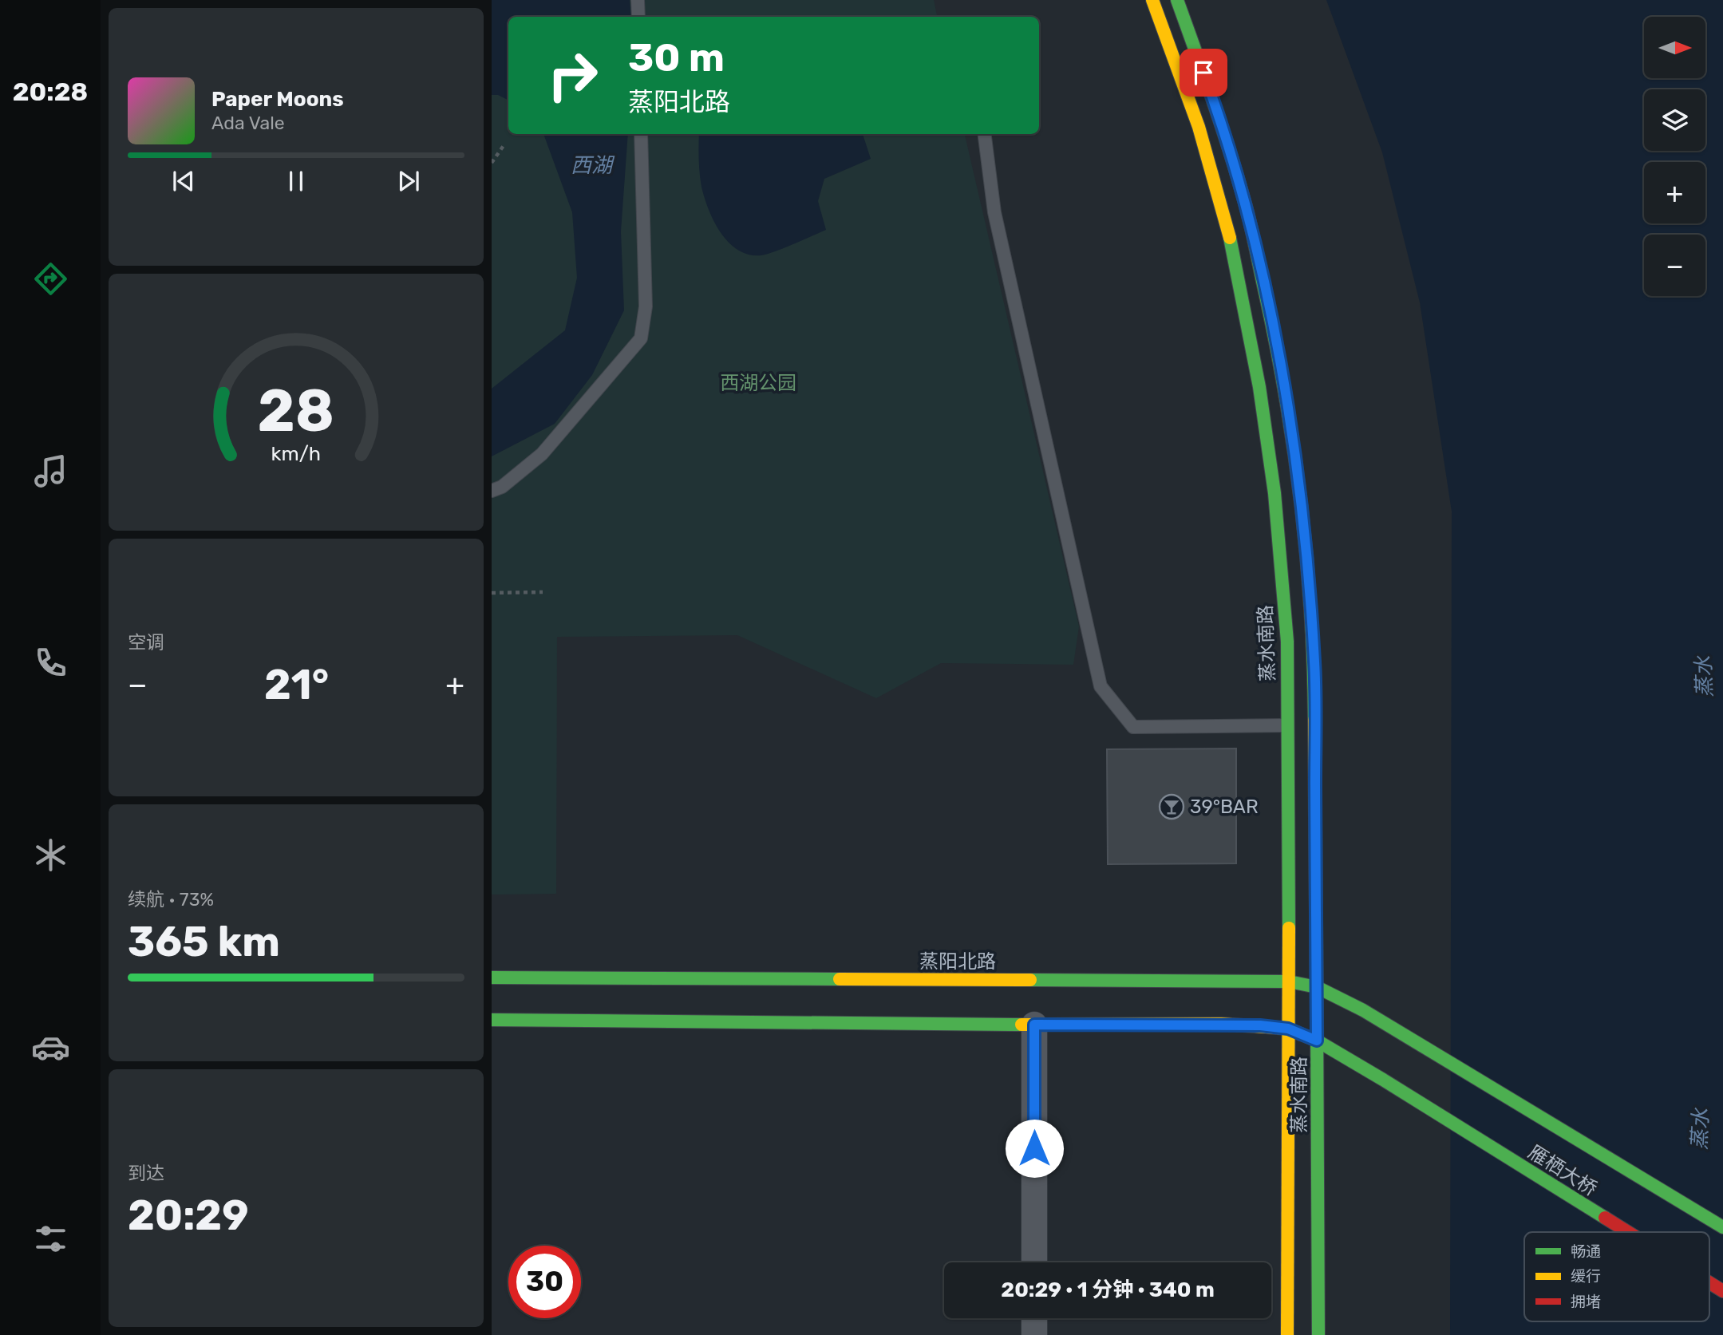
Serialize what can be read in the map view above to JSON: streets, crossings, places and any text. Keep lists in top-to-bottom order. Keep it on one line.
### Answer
{"streets":{"main road":["蒸水南路","蒸阳北路","雁栖大桥"]},"crossings":[["蒸水南路","蒸阳北路"],["蒸水南路","雁栖大桥"],["蒸阳北路","雁栖大桥"]],"water":["西湖","蒸水"],"parks":["西湖公园"],"places":{"bar":["39°BAR"]},"legend":["畅通","缓行","拥堵"],"north":"right","page":{"tabs":"20:28","map_buttons":["+","−"],"turn":["30 m","蒸阳北路"],"song":["Paper Moons","Ada Vale"],"tile":["空调",["续航 · 73%","365 km"],["到达","20:29"]],"heat":["−","21°","+"],"limit":"30","trip":"20:29 · 1 分钟 · 340 m","gauge":["28","km/h"]}}
